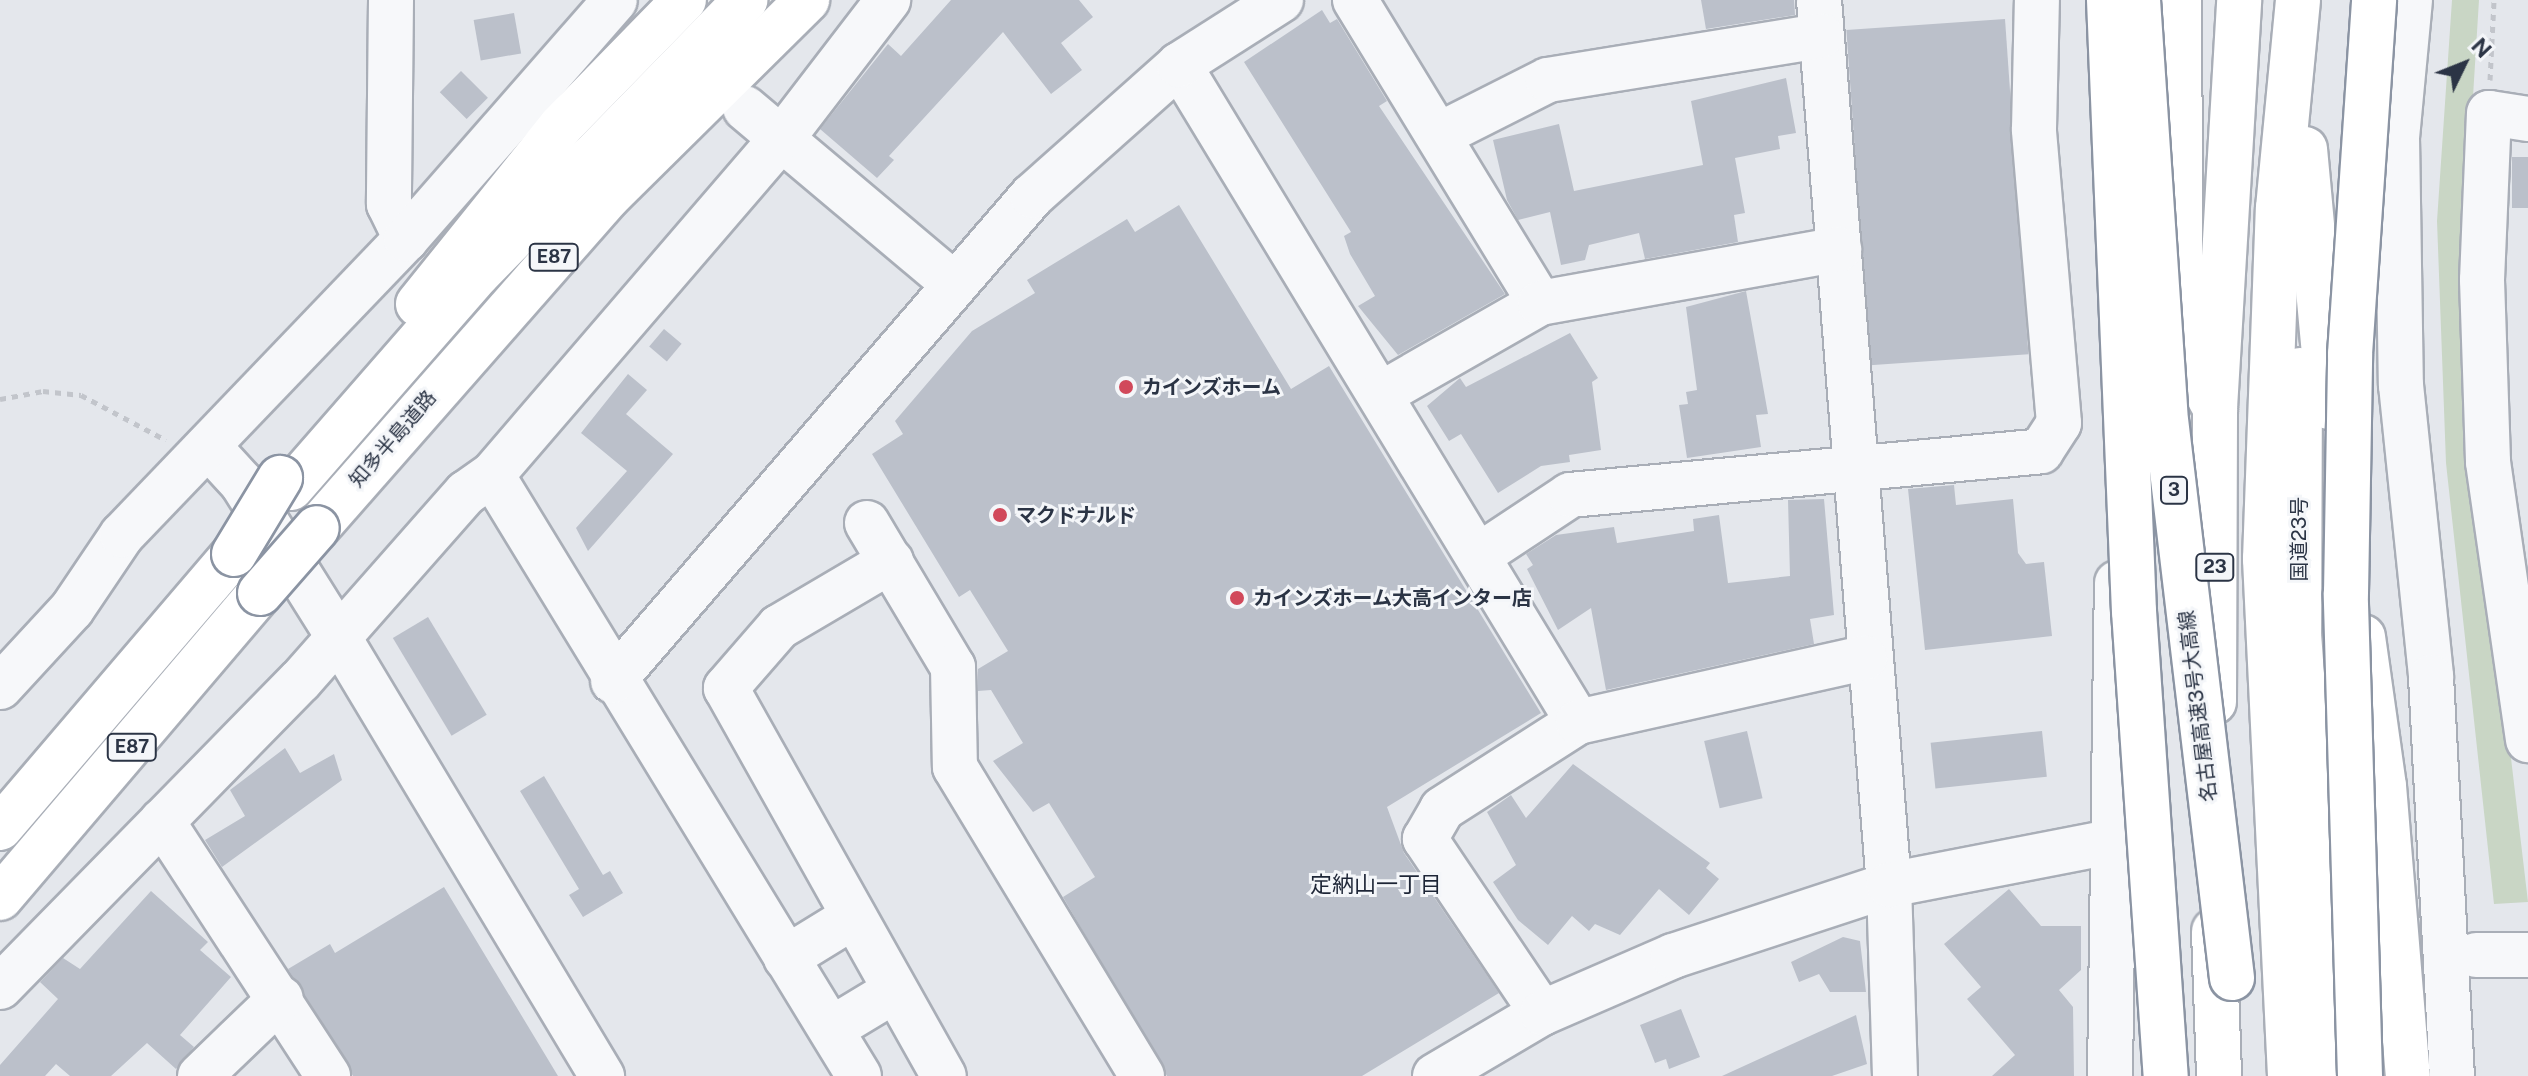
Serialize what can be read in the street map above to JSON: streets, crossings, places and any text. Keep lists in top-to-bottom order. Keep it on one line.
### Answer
{"streets":{"highway":["E87","知多半島道路","3","国道23号","23","名古屋高速3号大高線"]},"districts":["定納山一丁目"],"places":["カインズホーム","マクドナルド","カインズホーム大高インター店"],"north":"top right"}
